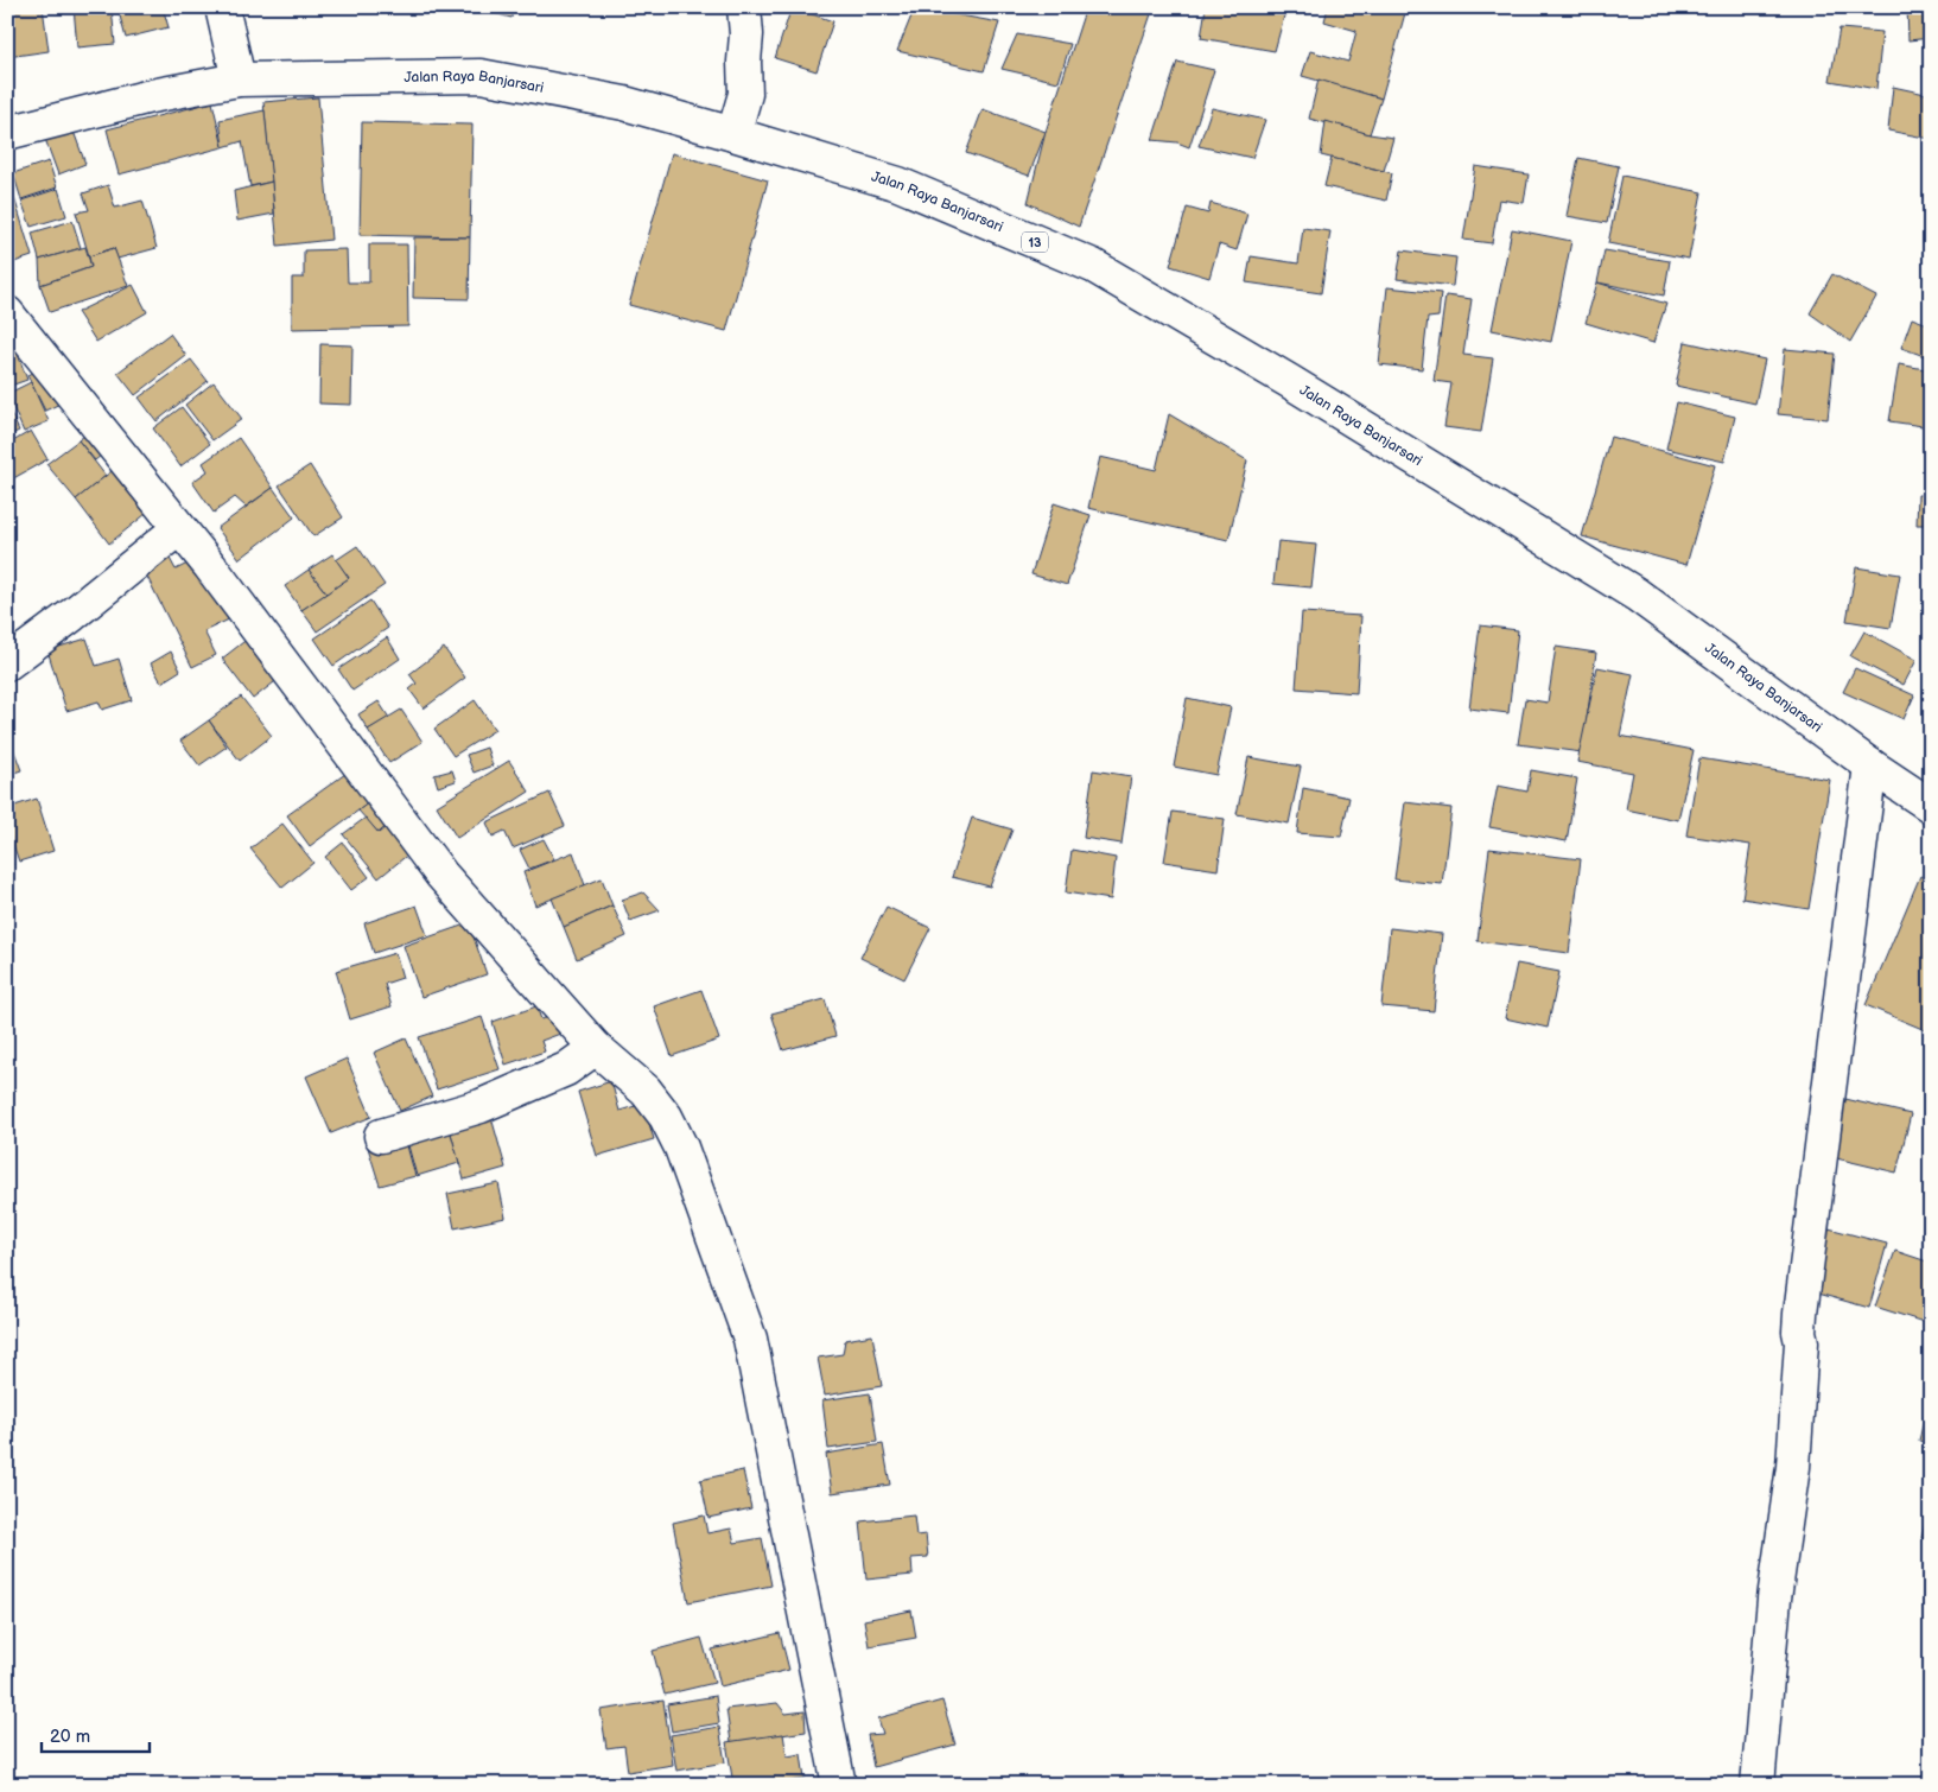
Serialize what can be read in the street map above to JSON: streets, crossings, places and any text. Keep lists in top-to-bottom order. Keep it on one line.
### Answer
{"streets":{"main road":["Jalan Raya Banjarsari","13"]},"scale_bar":"20 m"}
